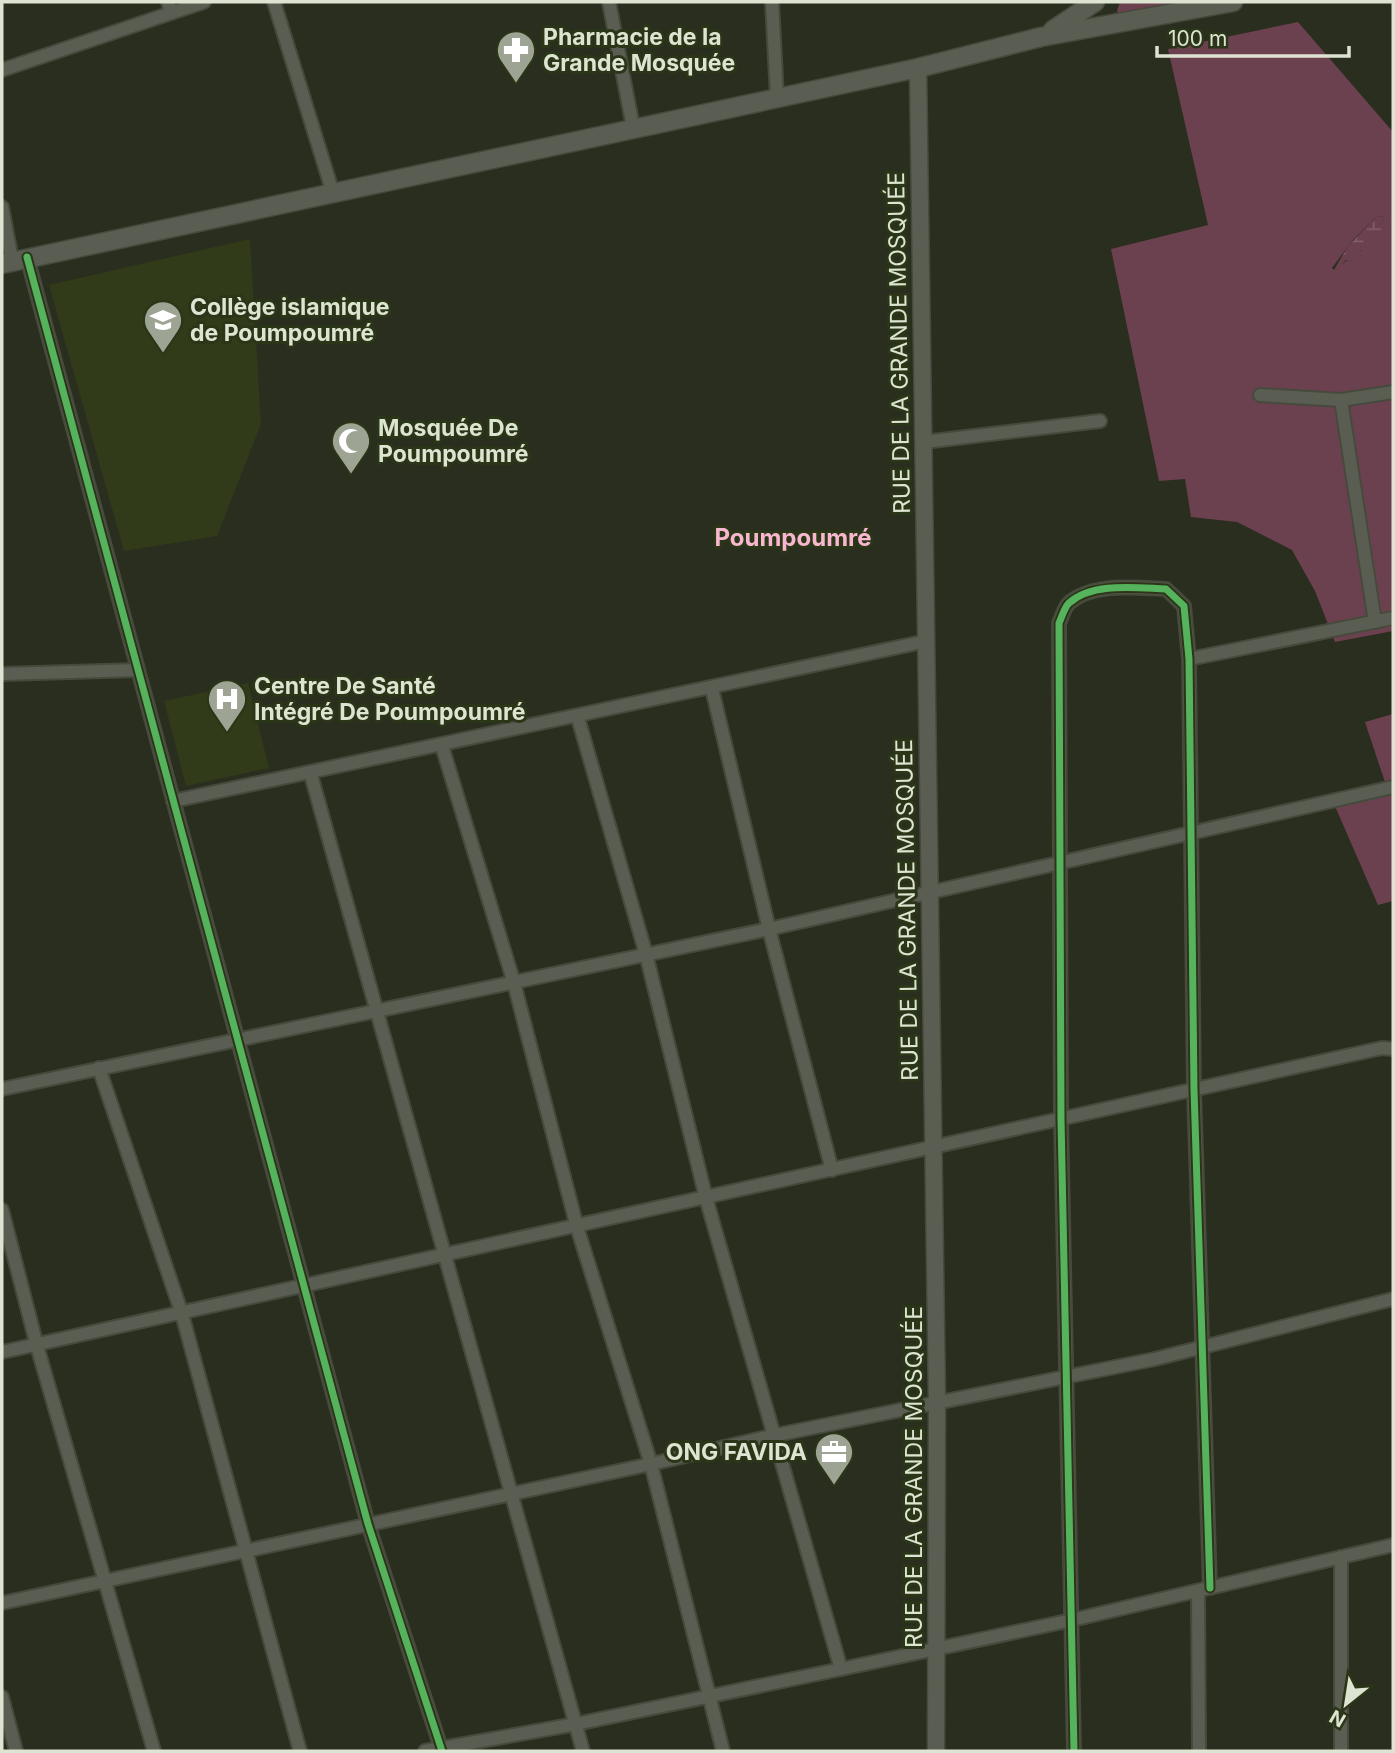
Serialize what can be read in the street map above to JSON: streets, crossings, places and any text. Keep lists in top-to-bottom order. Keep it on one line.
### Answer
{"streets":{"street":["RUE DE LA GRANDE MOSQUÉE"]},"districts":["Poumpoumré"],"places":{"pharmacy":["Pharmacie de la Grande Mosquée"],"school or university":["Collège islamique de Poumpoumré"],"mosque":["Mosquée De Poumpoumré"],"hospital":["Centre De Santé Intégré De Poumpoumré"],"office":["ONG FAVIDA"]},"scale_bar":"100 m","north":"bottom left"}
